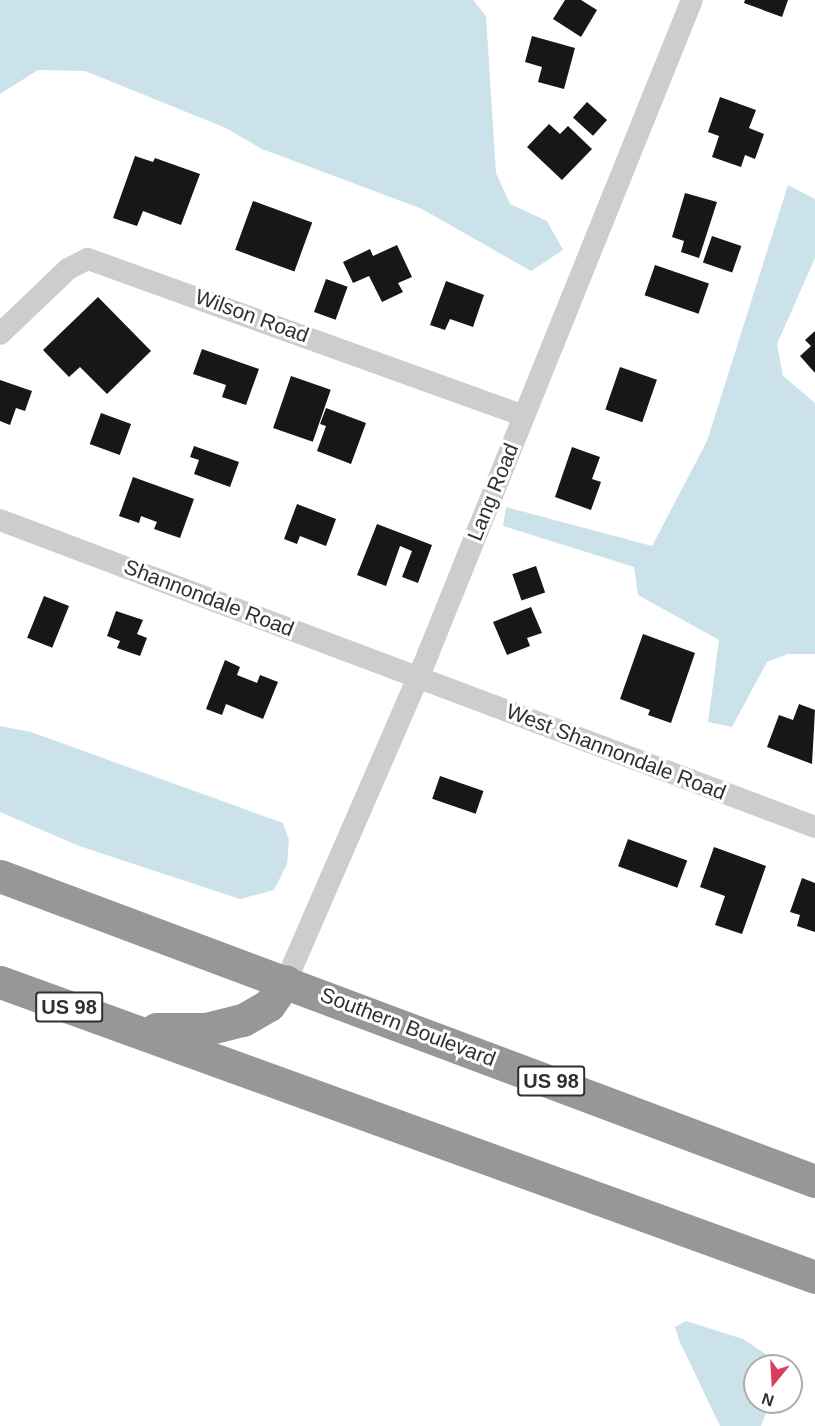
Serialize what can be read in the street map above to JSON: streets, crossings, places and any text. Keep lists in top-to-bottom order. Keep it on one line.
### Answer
{"streets":{"highway":["US 98","Southern Boulevard"],"street":["Wilson Road","Lang Road","Shannondale Road","West Shannondale Road"]},"crossings":[["Wilson Road","Lang Road"],["Lang Road","Shannondale Road"],["Lang Road","West Shannondale Road"],["Lang Road","Southern Boulevard"],["Shannondale Road","West Shannondale Road"]],"north":"bottom"}
